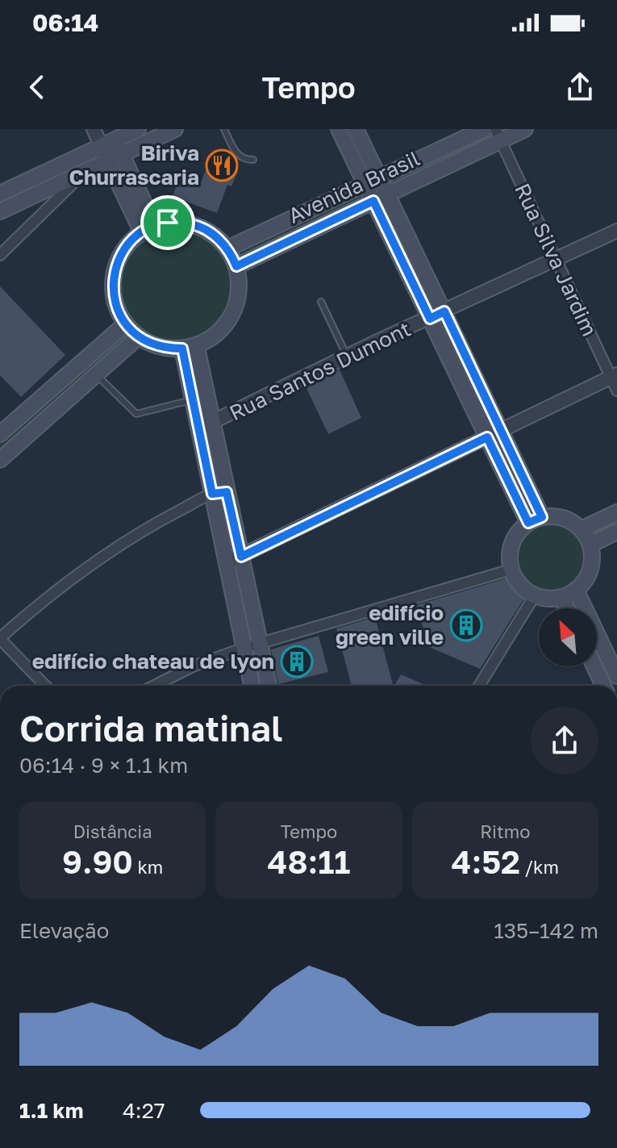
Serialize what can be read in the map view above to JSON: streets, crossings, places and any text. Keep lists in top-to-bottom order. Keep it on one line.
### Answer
{"streets":{"main road":["Avenida Brasil"],"street":["Rua Silva Jardim","Rua Santos Dumont"]},"crossings":[["Avenida Brasil","Rua Silva Jardim"],["Rua Silva Jardim","Rua Santos Dumont"]],"places":{"restaurant":["Biriva Churrascaria"],"building":["edifício green ville","edifício chateau de lyon"]},"north":"top left","page":{"status":"06:14","header":"Tempo","heading":["Corrida matinal","06:14 · 9 × 1.1 km"],"stats":[["Distância","9.90 km"],["Tempo","48:11"],["Ritmo","4:52 /km"]],"chart":["Elevação","135–142 m"],"list":[{"name":"1.1 km","note":"4:27"}]}}
